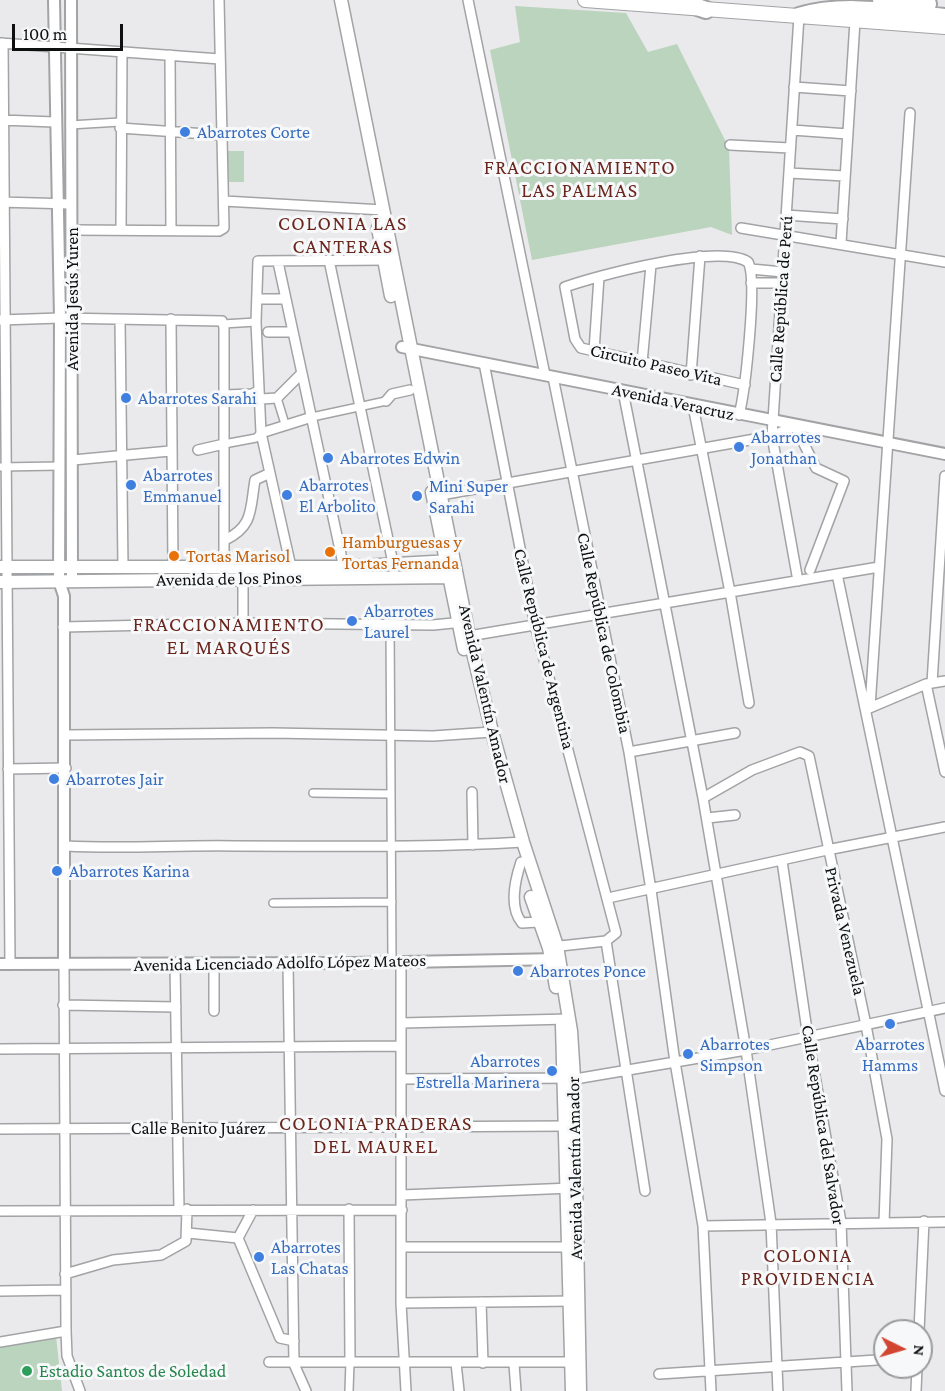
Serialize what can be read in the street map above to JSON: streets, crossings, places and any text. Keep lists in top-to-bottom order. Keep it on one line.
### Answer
{"streets":{"main road":["Avenida de los Pinos","Avenida Valentín Amador"],"street":["Avenida Jesús Yuren","Calle República de Perú","Circuito Paseo Vita","Avenida Veracruz","Calle República de Colombia","Calle República de Argentina","Privada Venezuela","Avenida Licenciado Adolfo López Mateos","Calle República del Salvador","Calle Benito Juárez"]},"crossings":[["Avenida Jesús Yuren","Avenida de los Pinos"],["Avenida Jesús Yuren","Avenida Licenciado Adolfo López Mateos"],["Calle República de Perú","Avenida Veracruz"],["Circuito Paseo Vita","Avenida Veracruz"],["Avenida Veracruz","Calle República de Colombia"],["Avenida Veracruz","Calle República de Argentina"],["Avenida Veracruz","Avenida Valentín Amador"],["Avenida de los Pinos","Avenida Valentín Amador"],["Avenida Valentín Amador","Avenida Licenciado Adolfo López Mateos"],["Avenida Valentín Amador","Calle Benito Juárez"]],"districts":["FRACCIONAMIENTO LAS PALMAS","COLONIA LAS CANTERAS","FRACCIONAMIENTO EL MARQUÉS","COLONIA PRADERAS DEL MAUREL","COLONIA PROVIDENCIA"],"places":["Abarrotes Corte","Abarrotes Sarahi","Abarrotes Jonathan","Abarrotes Edwin","Abarrotes Emmanuel","Abarrotes El Arbolito","Mini Super Sarahi","Hamburguesas y Tortas Fernanda","Tortas Marisol","Abarrotes Laurel","Abarrotes Jair","Abarrotes Karina","Abarrotes Ponce","Abarrotes Hamms","Abarrotes Simpson","Abarrotes Estrella Marinera","Abarrotes Las Chatas","Estadio Santos de Soledad"],"scale_bar":"100 m","north":"right"}
